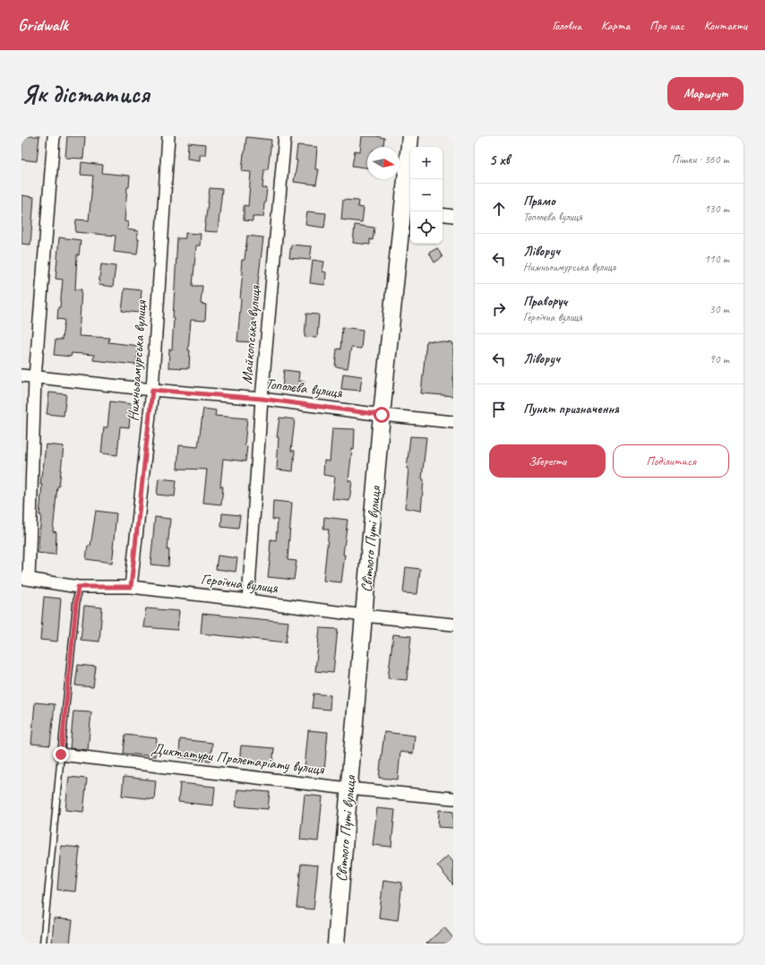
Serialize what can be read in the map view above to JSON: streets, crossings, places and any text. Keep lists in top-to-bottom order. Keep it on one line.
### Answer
{"streets":{"main road":["Світлого Путі вулиця"],"street":["Майкопська вулиця","Нижньоамурська вулиця","Тополєва вулиця","Героїчна вулиця","Диктатури Пролетаріату вулиця"]},"crossings":[["Майкопська вулиця","Тополєва вулиця"],["Майкопська вулиця","Героїчна вулиця"],["Нижньоамурська вулиця","Тополєва вулиця"],["Нижньоамурська вулиця","Героїчна вулиця"],["Тополєва вулиця","Світлого Путі вулиця"],["Світлого Путі вулиця","Героїчна вулиця"],["Світлого Путі вулиця","Диктатури Пролетаріату вулиця"]],"north":"right","page":{"header":"Gridwalk","nav":["Головна","Карта","Про нас","Контакти"],"buttons":["Маршрут",["Зберегти","Поділитися"]],"title":"Як дістатися","heading":["5 хв","Пішки · 360 m"],"map_buttons":["+","−"],"list":[["Прямо","Тополєва вулиця","130 m"],["Ліворуч","Нижньоамурська вулиця","110 m"],["Праворуч","Героїчна вулиця","30 m"],["Ліворуч","90 m"],"Пункт призначення"]}}
